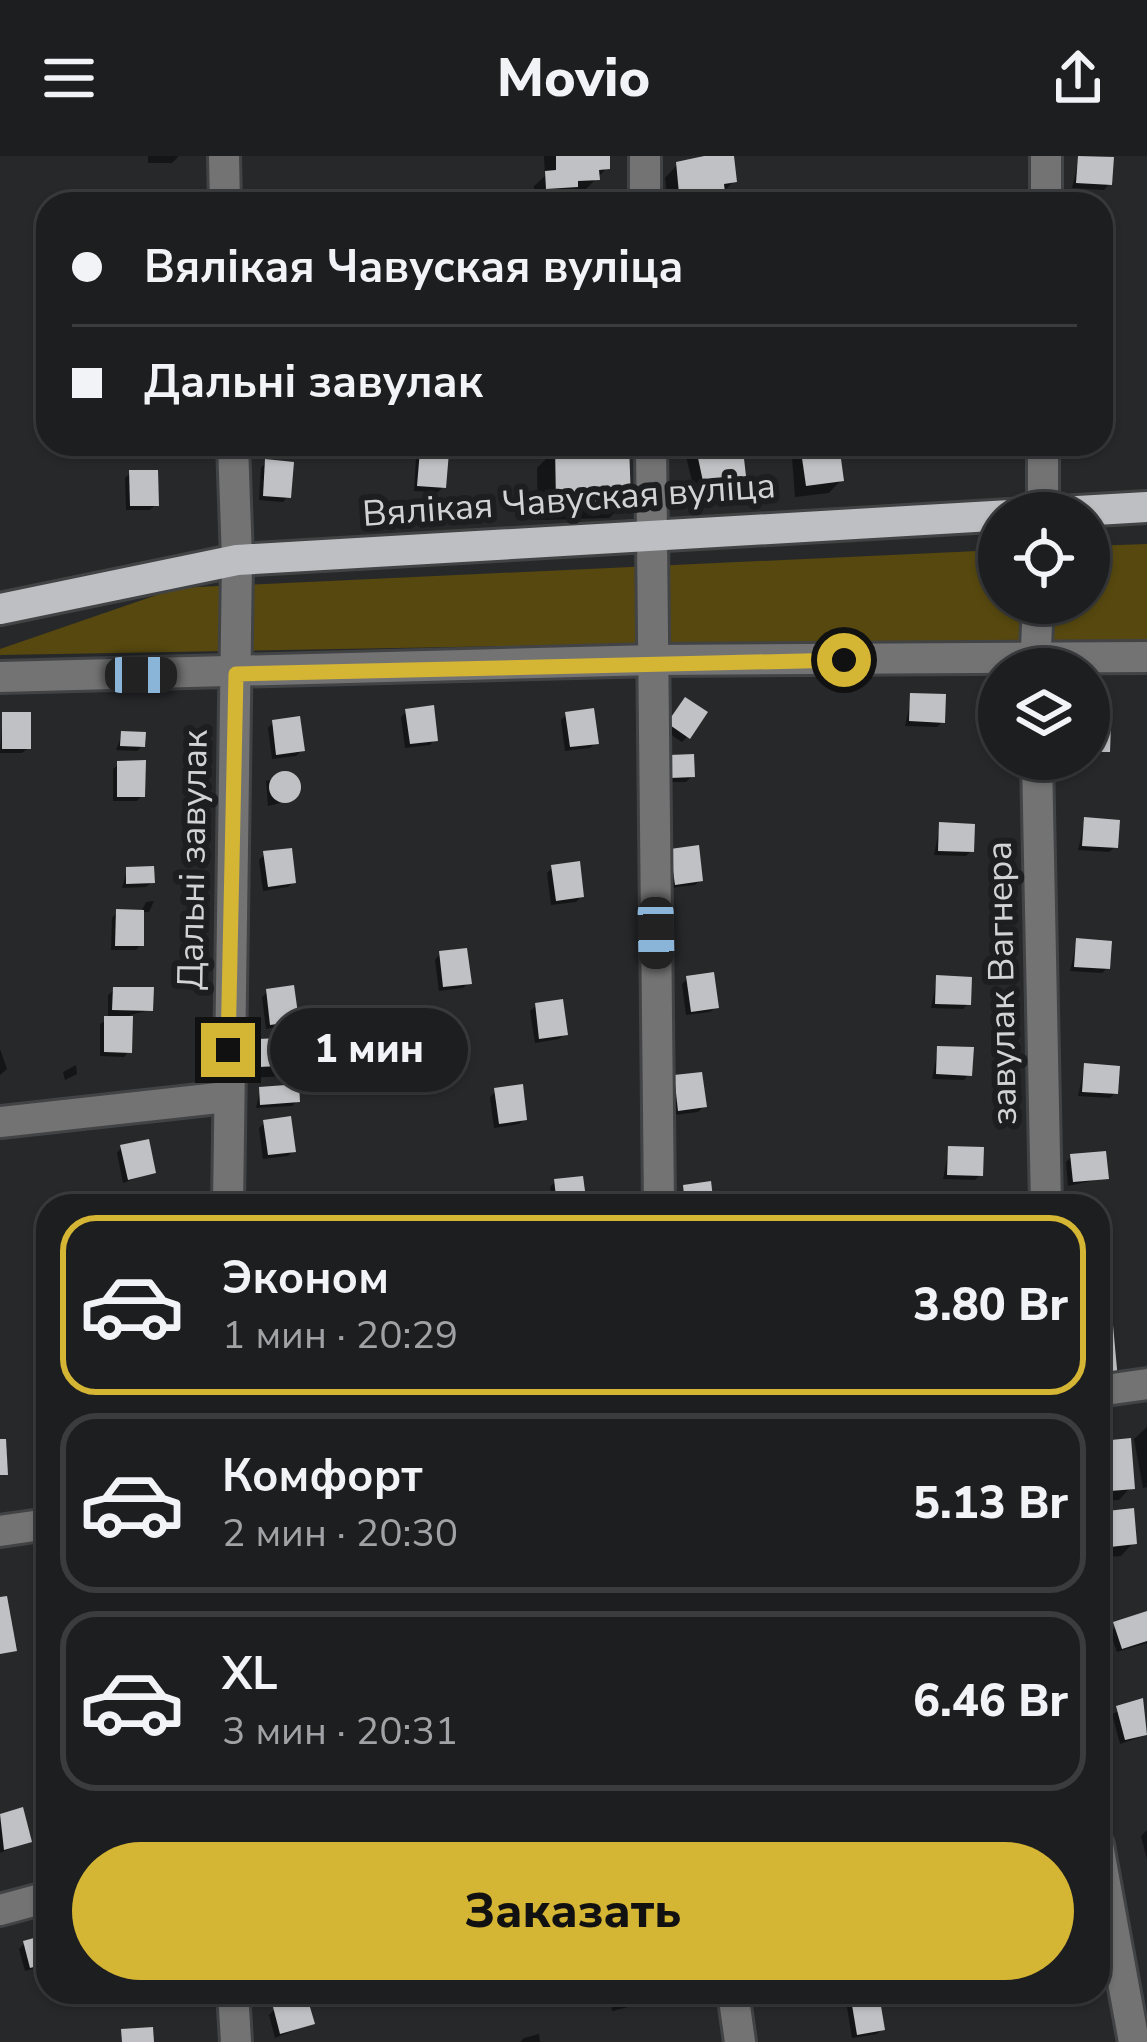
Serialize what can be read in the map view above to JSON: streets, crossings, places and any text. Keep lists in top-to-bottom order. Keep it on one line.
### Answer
{"streets":{"main road":["Вялікая Чавуская вуліца"],"street":["Дальні завулак","завулак Вагнера"]},"crossings":[["Вялікая Чавуская вуліца","Дальні завулак"]],"page":{"header":"Movio","banner":["Вялікая Чавуская вуліца","Дальні завулак"],"bubble":"1 мин","list":[{"name":"Эконом","note":"1 мин · 20:29","value":"3.80 Br"},{"name":"Комфорт","note":"2 мин · 20:30","value":"5.13 Br"},{"name":"XL","note":"3 мин · 20:31","value":"6.46 Br"}],"buttons":"Заказать"}}
